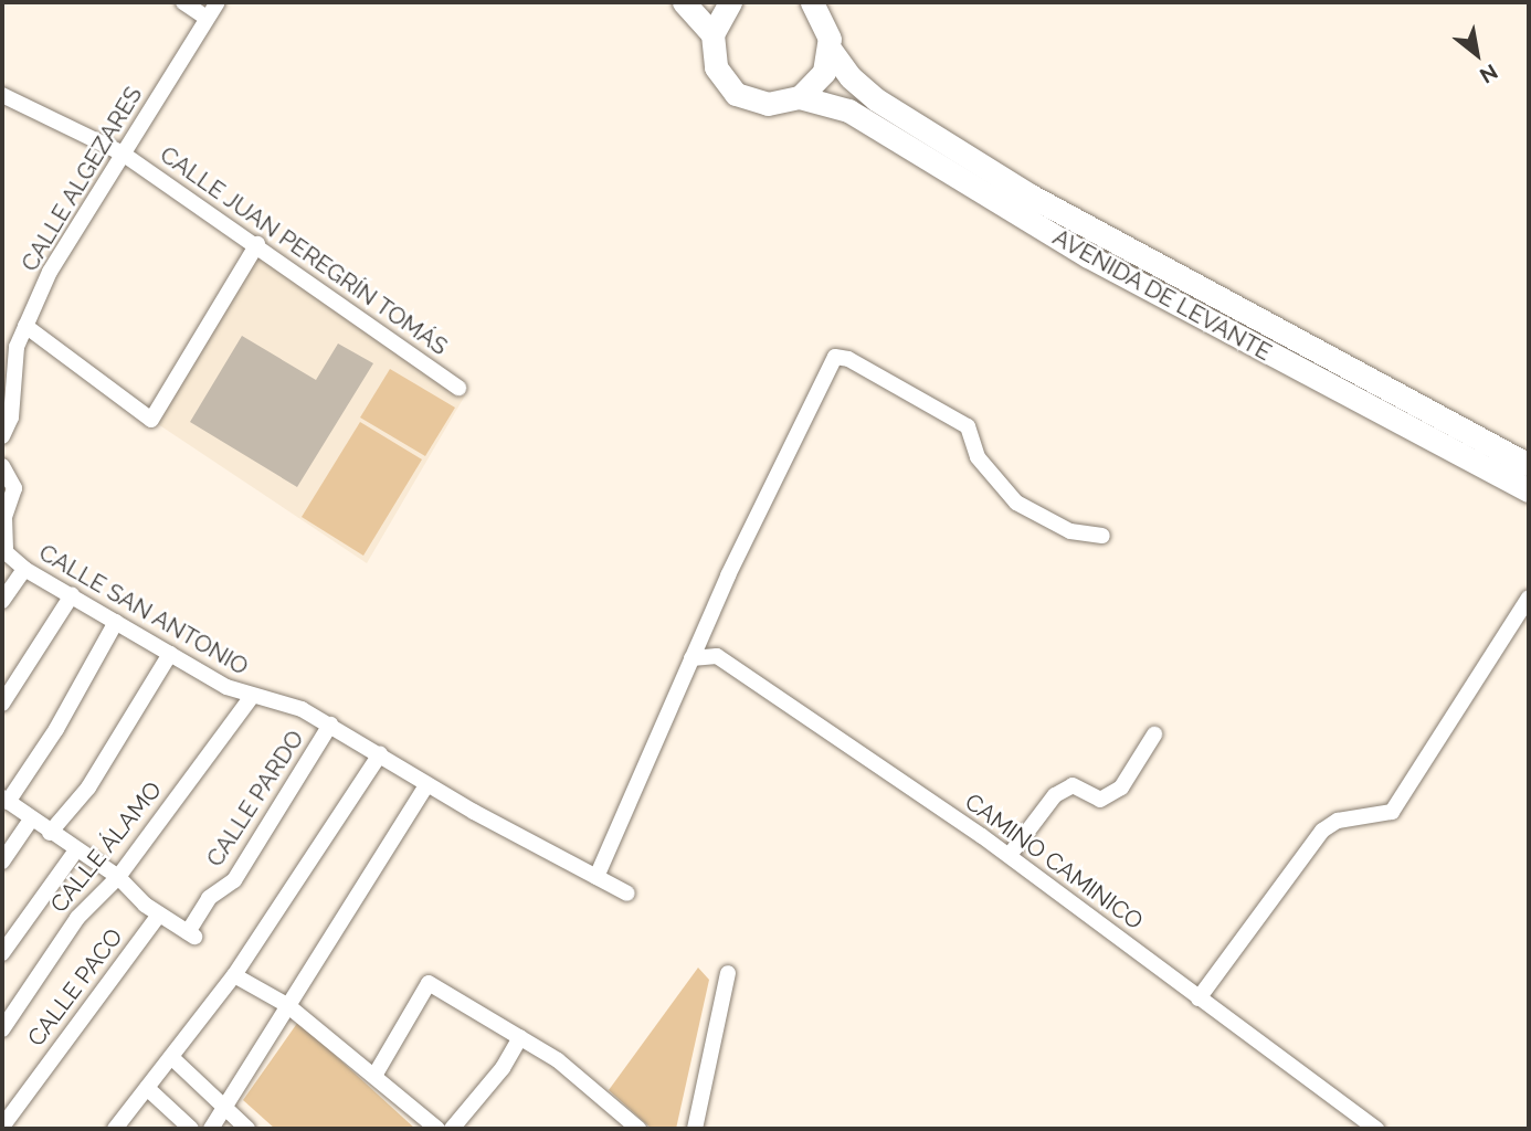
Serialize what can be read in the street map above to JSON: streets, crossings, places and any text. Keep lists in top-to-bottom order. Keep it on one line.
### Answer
{"streets":{"main road":["AVENIDA DE LEVANTE"],"street":["CALLE ALGEZARES","CALLE JUAN PEREGRÍN TOMÁS","CALLE SAN ANTONIO","CALLE PARDO","CALLE ÁLAMO","CAMINO CAMINICO","CALLE PACO"]},"crossings":[["CALLE ALGEZARES","CALLE JUAN PEREGRÍN TOMÁS"],["CALLE SAN ANTONIO","CALLE PARDO"],["CALLE SAN ANTONIO","CALLE ÁLAMO"],["CALLE PARDO","CALLE PACO"]],"north":"bottom right"}
